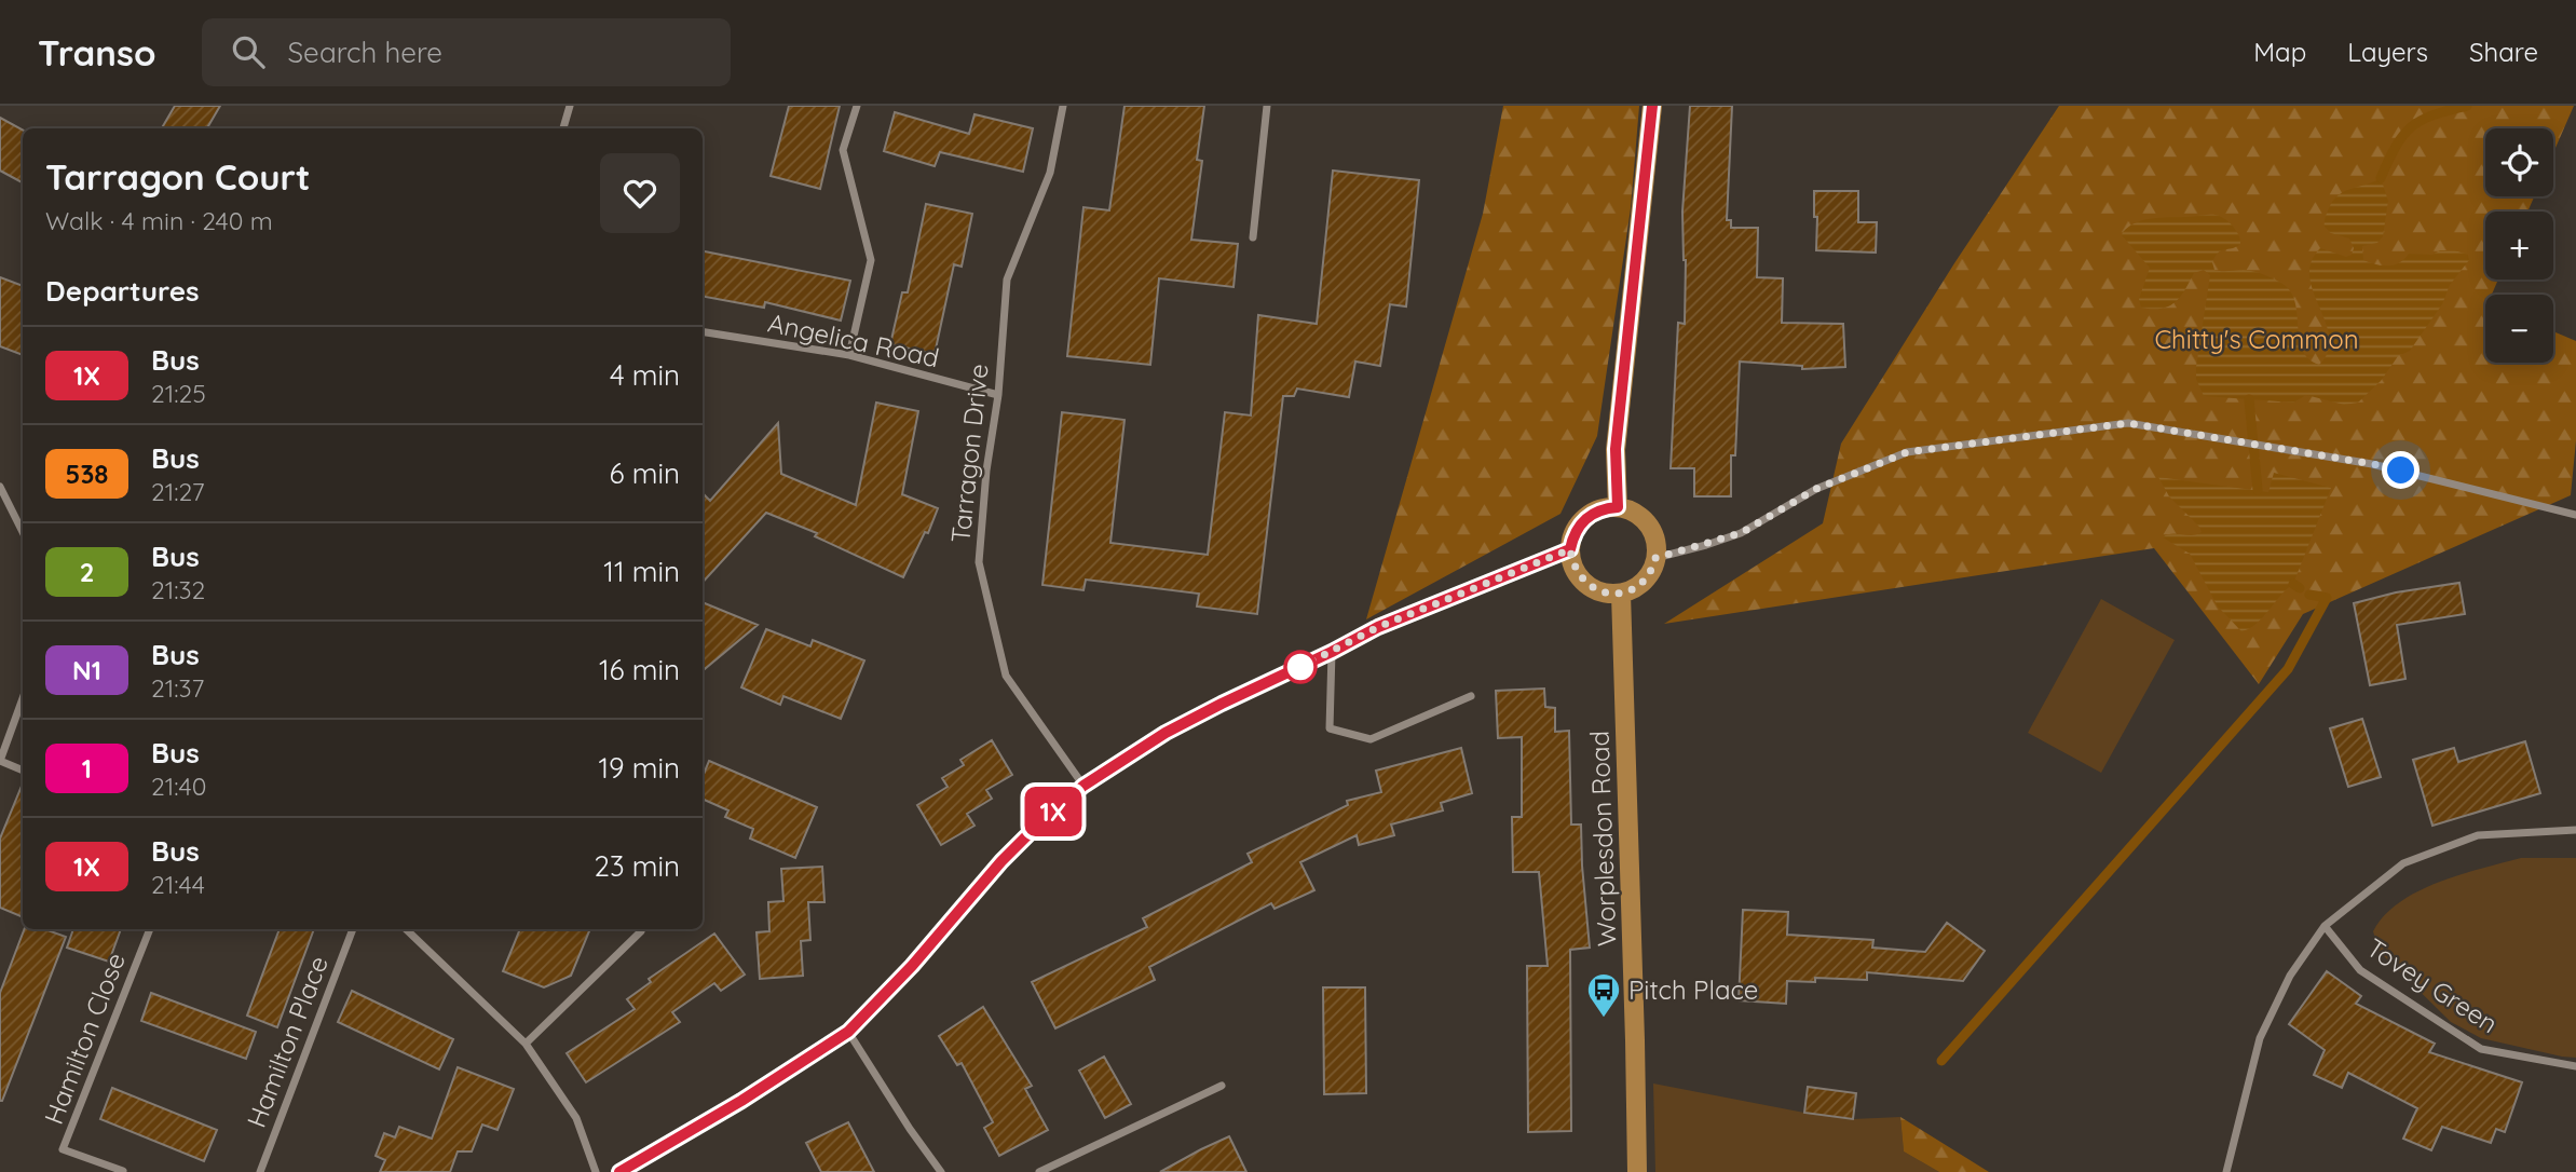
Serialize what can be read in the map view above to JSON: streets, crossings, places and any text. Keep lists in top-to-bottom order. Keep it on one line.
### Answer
{"streets":{"main road":["Worplesdon Road"],"street":["Angelica Road","Tarragon Drive","Tovey Green","Hamilton Close","Hamilton Place"]},"crossings":[["Angelica Road","Tarragon Drive"]],"parks":["Chitty's Common"],"places":{"bus stop":["Pitch Place"]},"lines":["bus line 1X"],"page":{"header":"Transo","search":"Search here","nav":["Map","Layers","Share"],"on_map":"1X","map_buttons":["+","−"],"heading":[["Tarragon Court","Walk · 4 min · 240 m"],"Departures"],"list":[{"mark":"1X","name":"Bus","note":"21:25","value":"4 min"},{"mark":"538","name":"Bus","note":"21:27","value":"6 min"},{"mark":"2","name":"Bus","note":"21:32","value":"11 min"},{"mark":"N1","name":"Bus","note":"21:37","value":"16 min"},{"mark":"1","name":"Bus","note":"21:40","value":"19 min"},{"mark":"1X","name":"Bus","note":"21:44","value":"23 min"}]}}
